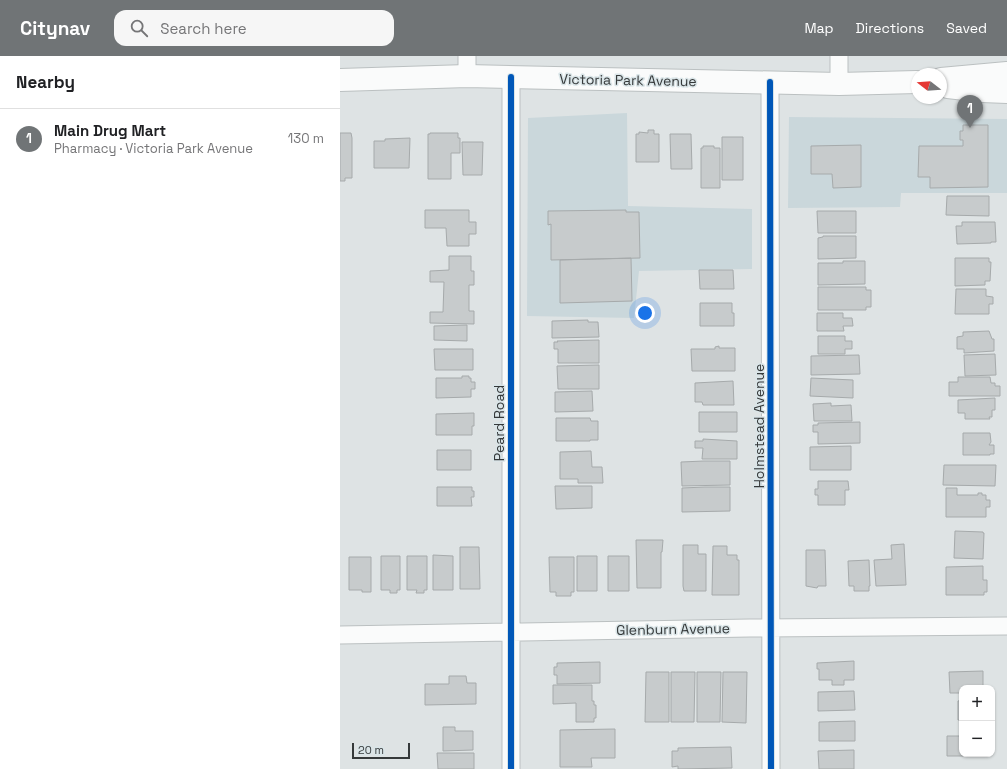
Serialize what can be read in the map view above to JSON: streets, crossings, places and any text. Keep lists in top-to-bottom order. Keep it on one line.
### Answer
{"streets":{"main road":["Victoria Park Avenue"],"street":["Peard Road","Holmstead Avenue","Glenburn Avenue"]},"crossings":[["Victoria Park Avenue","Peard Road"],["Victoria Park Avenue","Holmstead Avenue"],["Peard Road","Glenburn Avenue"],["Holmstead Avenue","Glenburn Avenue"]],"scale_bar":"20 m","north":"left","page":{"header":"Citynav","search":"Search here","nav":["Map","Directions","Saved"],"heading":"Nearby","pins":"1","list":[{"mark":"1","name":"Main Drug Mart","note":"Pharmacy · Victoria Park Avenue","value":"130 m"}],"map_buttons":["+","−"],"scale":"20 m"}}
